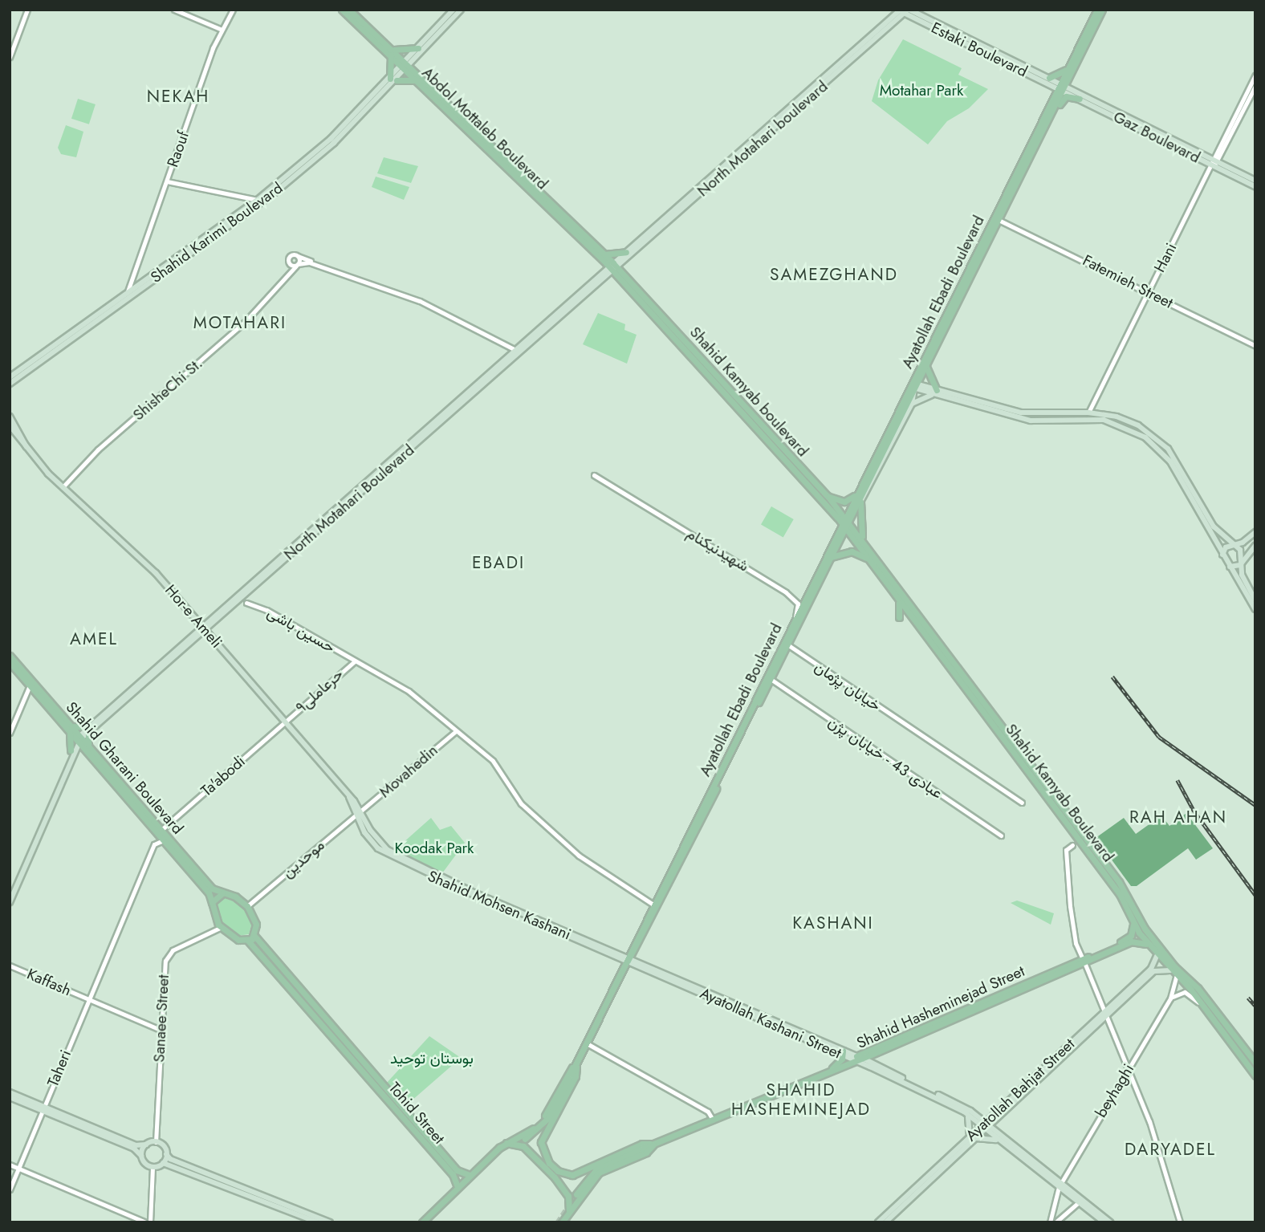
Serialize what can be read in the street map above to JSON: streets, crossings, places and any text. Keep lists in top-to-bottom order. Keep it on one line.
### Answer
{"streets":{"main road":["Estaki Boulevard","Abdol Mottaleb Boulevard","Gaz Boulevard","North Motahari boulevard","Shahid Karimi Boulevard","Ayatollah Ebadi Boulevard","Shahid Kamyab boulevard","North Motahari Boulevard","Hor-e Ameli","Shahid Gharani Boulevard","Shahid Kamyab Boulevard","Shahid Mohsen Kashani","Shahid Hasheminejad Street","Ayatollah Kashani Street","Ayatollah Bahjat Street","Tohid Street"],"street":["Raouf","Hani","Fatemieh Street","ShisheChi St.","شهیدنیکنام","حسین باشی","خیابان پژمان","حرعاملی۹","عبادی 43 - خیابان پژن","Movahedin","Ta'abodi","موحدین","Kaffash","Sanaee Street","Taheri","beyhaghi"]},"crossings":[["Estaki Boulevard","Gaz Boulevard"],["Estaki Boulevard","North Motahari boulevard"],["Estaki Boulevard","Ayatollah Ebadi Boulevard"],["Abdol Mottaleb Boulevard","North Motahari boulevard"],["Abdol Mottaleb Boulevard","Shahid Karimi Boulevard"],["Abdol Mottaleb Boulevard","Shahid Kamyab boulevard"],["Abdol Mottaleb Boulevard","North Motahari Boulevard"],["Gaz Boulevard","Hani"],["Gaz Boulevard","Ayatollah Ebadi Boulevard"],["North Motahari boulevard","Shahid Kamyab boulevard"],["North Motahari boulevard","North Motahari Boulevard"],["Raouf","Shahid Karimi Boulevard"],["Hani","Fatemieh Street"],["Fatemieh Street","Ayatollah Ebadi Boulevard"],["Ayatollah Ebadi Boulevard","Shahid Kamyab boulevard"],["Ayatollah Ebadi Boulevard","شهیدنیکنام"],["Ayatollah Ebadi Boulevard","حسین باشی"],["Ayatollah Ebadi Boulevard","خیابان پژمان"],["Ayatollah Ebadi Boulevard","عبادی 43 - خیابان پژن"],["Ayatollah Ebadi Boulevard","Shahid Kamyab Boulevard"],["Ayatollah Ebadi Boulevard","Shahid Mohsen Kashani"],["Ayatollah Ebadi Boulevard","Ayatollah Kashani Street"],["ShisheChi St.","Hor-e Ameli"],["Shahid Kamyab boulevard","North Motahari Boulevard"],["Shahid Kamyab boulevard","Shahid Kamyab Boulevard"],["North Motahari Boulevard","Hor-e Ameli"],["North Motahari Boulevard","Shahid Gharani Boulevard"],["Hor-e Ameli","حرعاملی۹"],["Hor-e Ameli","Movahedin"],["Hor-e Ameli","Ta'abodi"],["Hor-e Ameli","موحدین"],["Hor-e Ameli","Shahid Mohsen Kashani"],["حسین باشی","حرعاملی۹"],["حسین باشی","Movahedin"],["حرعاملی۹","Ta'abodi"],["Shahid Gharani Boulevard","Ta'abodi"],["Shahid Gharani Boulevard","موحدین"],["Shahid Gharani Boulevard","Sanaee Street"],["Shahid Gharani Boulevard","Taheri"],["Shahid Gharani Boulevard","Tohid Street"],["Movahedin","موحدین"],["Movahedin","Shahid Mohsen Kashani"],["Shahid Kamyab Boulevard","Ayatollah Bahjat Street"],["Shahid Kamyab Boulevard","beyhaghi"],["موحدین","Shahid Mohsen Kashani"],["موحدین","Sanaee Street"],["موحدین","Tohid Street"],["Shahid Mohsen Kashani","Ayatollah Kashani Street"],["Kaffash","Sanaee Street"],["Kaffash","Taheri"],["Shahid Hasheminejad Street","Ayatollah Kashani Street"],["Sanaee Street","Tohid Street"],["Ayatollah Kashani Street","Ayatollah Bahjat Street"],["Ayatollah Kashani Street","beyhaghi"]],"districts":["NEKAH","SAMEZGHAND","MOTAHARI","EBADI","AMEL","RAH AHAN","KASHANI","SHAHID HASHEMINEJAD","DARYADEL"],"parks":["Motahar Park","Koodak Park","بوستان توحید"]}
